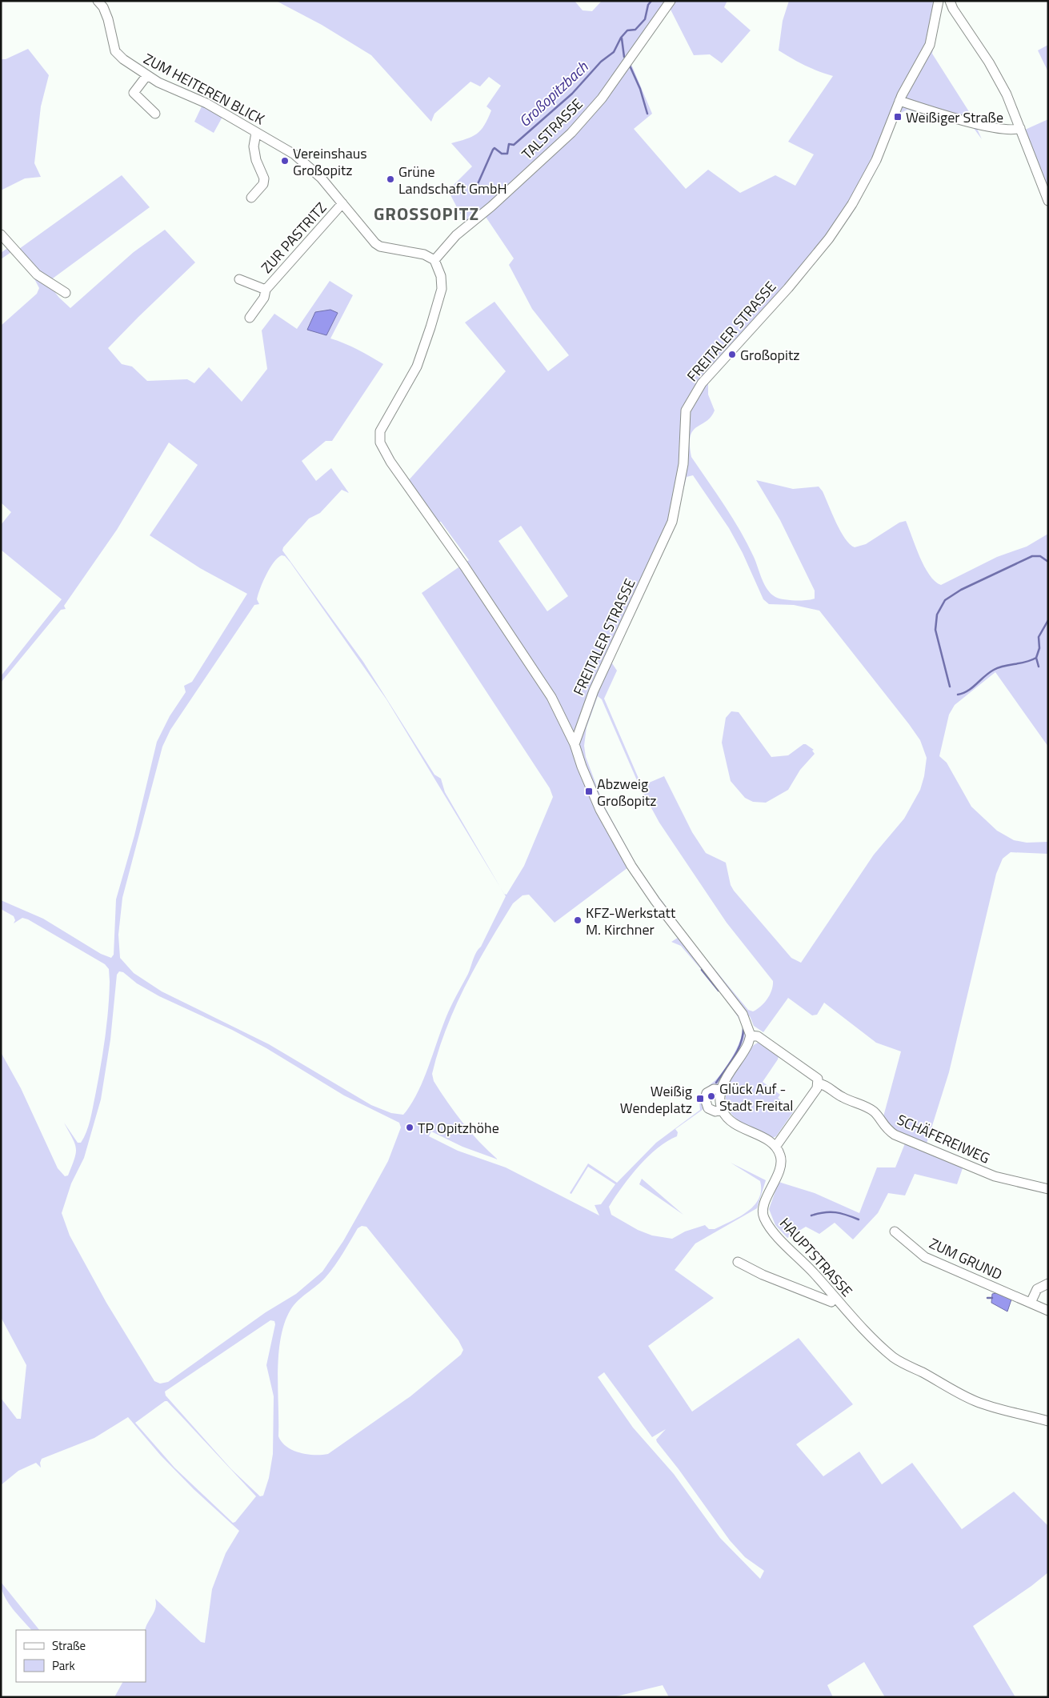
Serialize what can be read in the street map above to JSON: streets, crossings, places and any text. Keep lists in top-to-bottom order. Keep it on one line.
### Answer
{"streets":{"street":["ZUM HEITEREN BLICK","TALSTRASSE","ZUR PASTRITZ","FREITALER STRASSE","SCHÄFEREIWEG","HAUPTSTRASSE","ZUM GRUND"]},"crossings":[["ZUM HEITEREN BLICK","TALSTRASSE"],["ZUM HEITEREN BLICK","ZUR PASTRITZ"],["ZUM HEITEREN BLICK","FREITALER STRASSE"],["TALSTRASSE","FREITALER STRASSE"]],"districts":["GROSSOPITZ"],"water":["Großopitzbach"],"places":{"transit":["Weißiger Straße","Abzweig Großopitz","Weißig Wendeplatz"],"other":["Vereinshaus Großopitz","Grüne Landschaft GmbH","Großopitz","KFZ-Werkstatt M. Kirchner","Glück Auf - Stadt Freital","TP Opitzhöhe"]},"legend":["Straße","Park"]}
